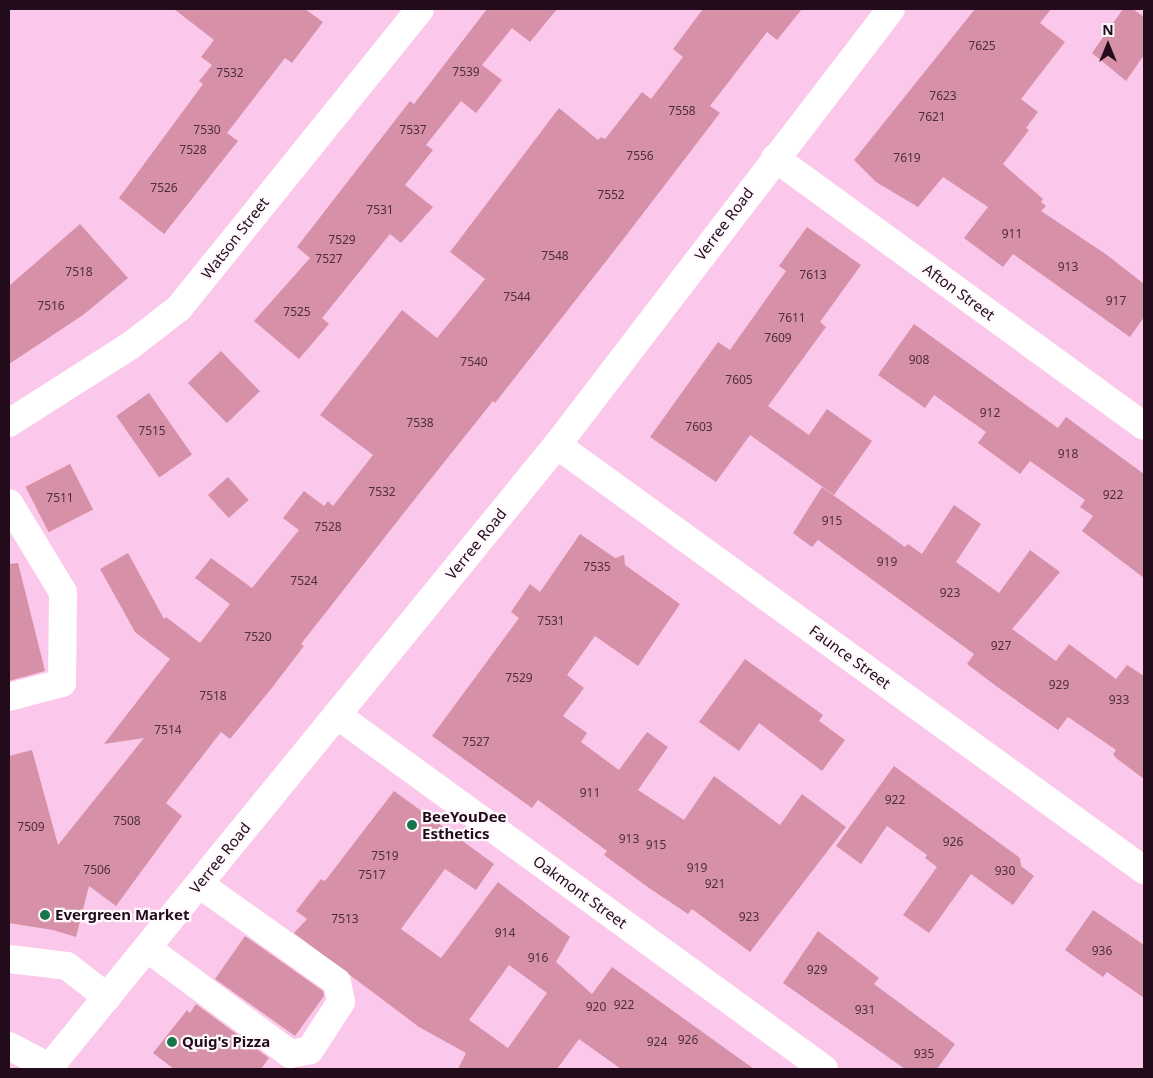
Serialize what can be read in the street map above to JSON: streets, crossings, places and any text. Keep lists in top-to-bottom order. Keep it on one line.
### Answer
{"streets":{"street":["Verree Road","Watson Street","Afton Street","Faunce Street","Oakmont Street"]},"crossings":[["Verree Road","Afton Street"],["Verree Road","Faunce Street"],["Verree Road","Oakmont Street"]],"places":["BeeYouDee Esthetics","Evergreen Market","Quig's Pizza"],"house_numbers":["7625","7539","7532","7623","7558","7621","7530","7537","7528","7556","7619","7526","7552","7531","911","7529","7548","7527","913","7518","7613","7544","917","7516","7525","7611","7609","908","7540","7605","912","7538","7603","7515","918","7532","922","7511","915","7528","919","7535","7524","923","7531","7520","927","7529","929","7518","933","7514","7527","911","922","7508","7509","913","926","915","7519","919","7506","930","7517","921","923","7513","914","936","916","929","922","920","931","926","924","935"],"north":"top"}
